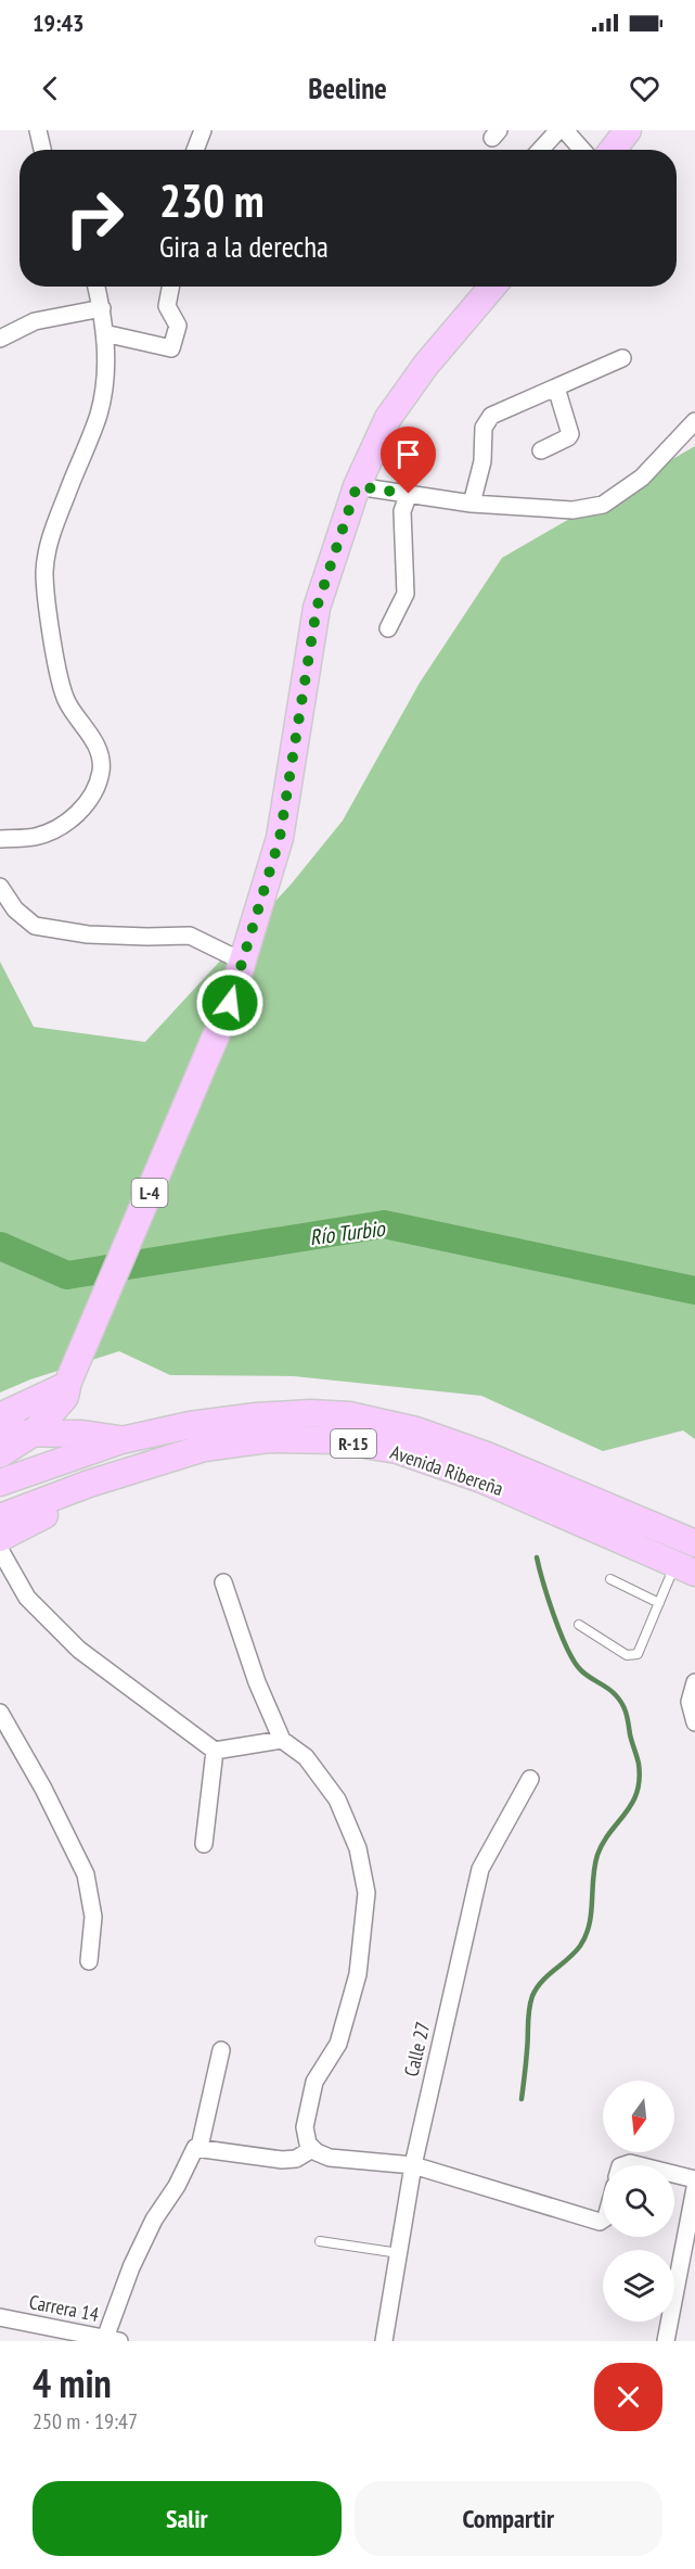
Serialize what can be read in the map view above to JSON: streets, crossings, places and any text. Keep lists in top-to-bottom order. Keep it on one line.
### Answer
{"streets":{"main road":["L-4","R-15","Avenida Ribereña"],"street":["Calle 27","Carrera 14"]},"water":["Río Turbio"],"north":"bottom","page":{"status":"19:43","header":"Beeline","turn":["230 m","Gira a la derecha"],"heading":["4 min","250 m · 19:47"],"buttons":["Salir","Compartir"]}}
